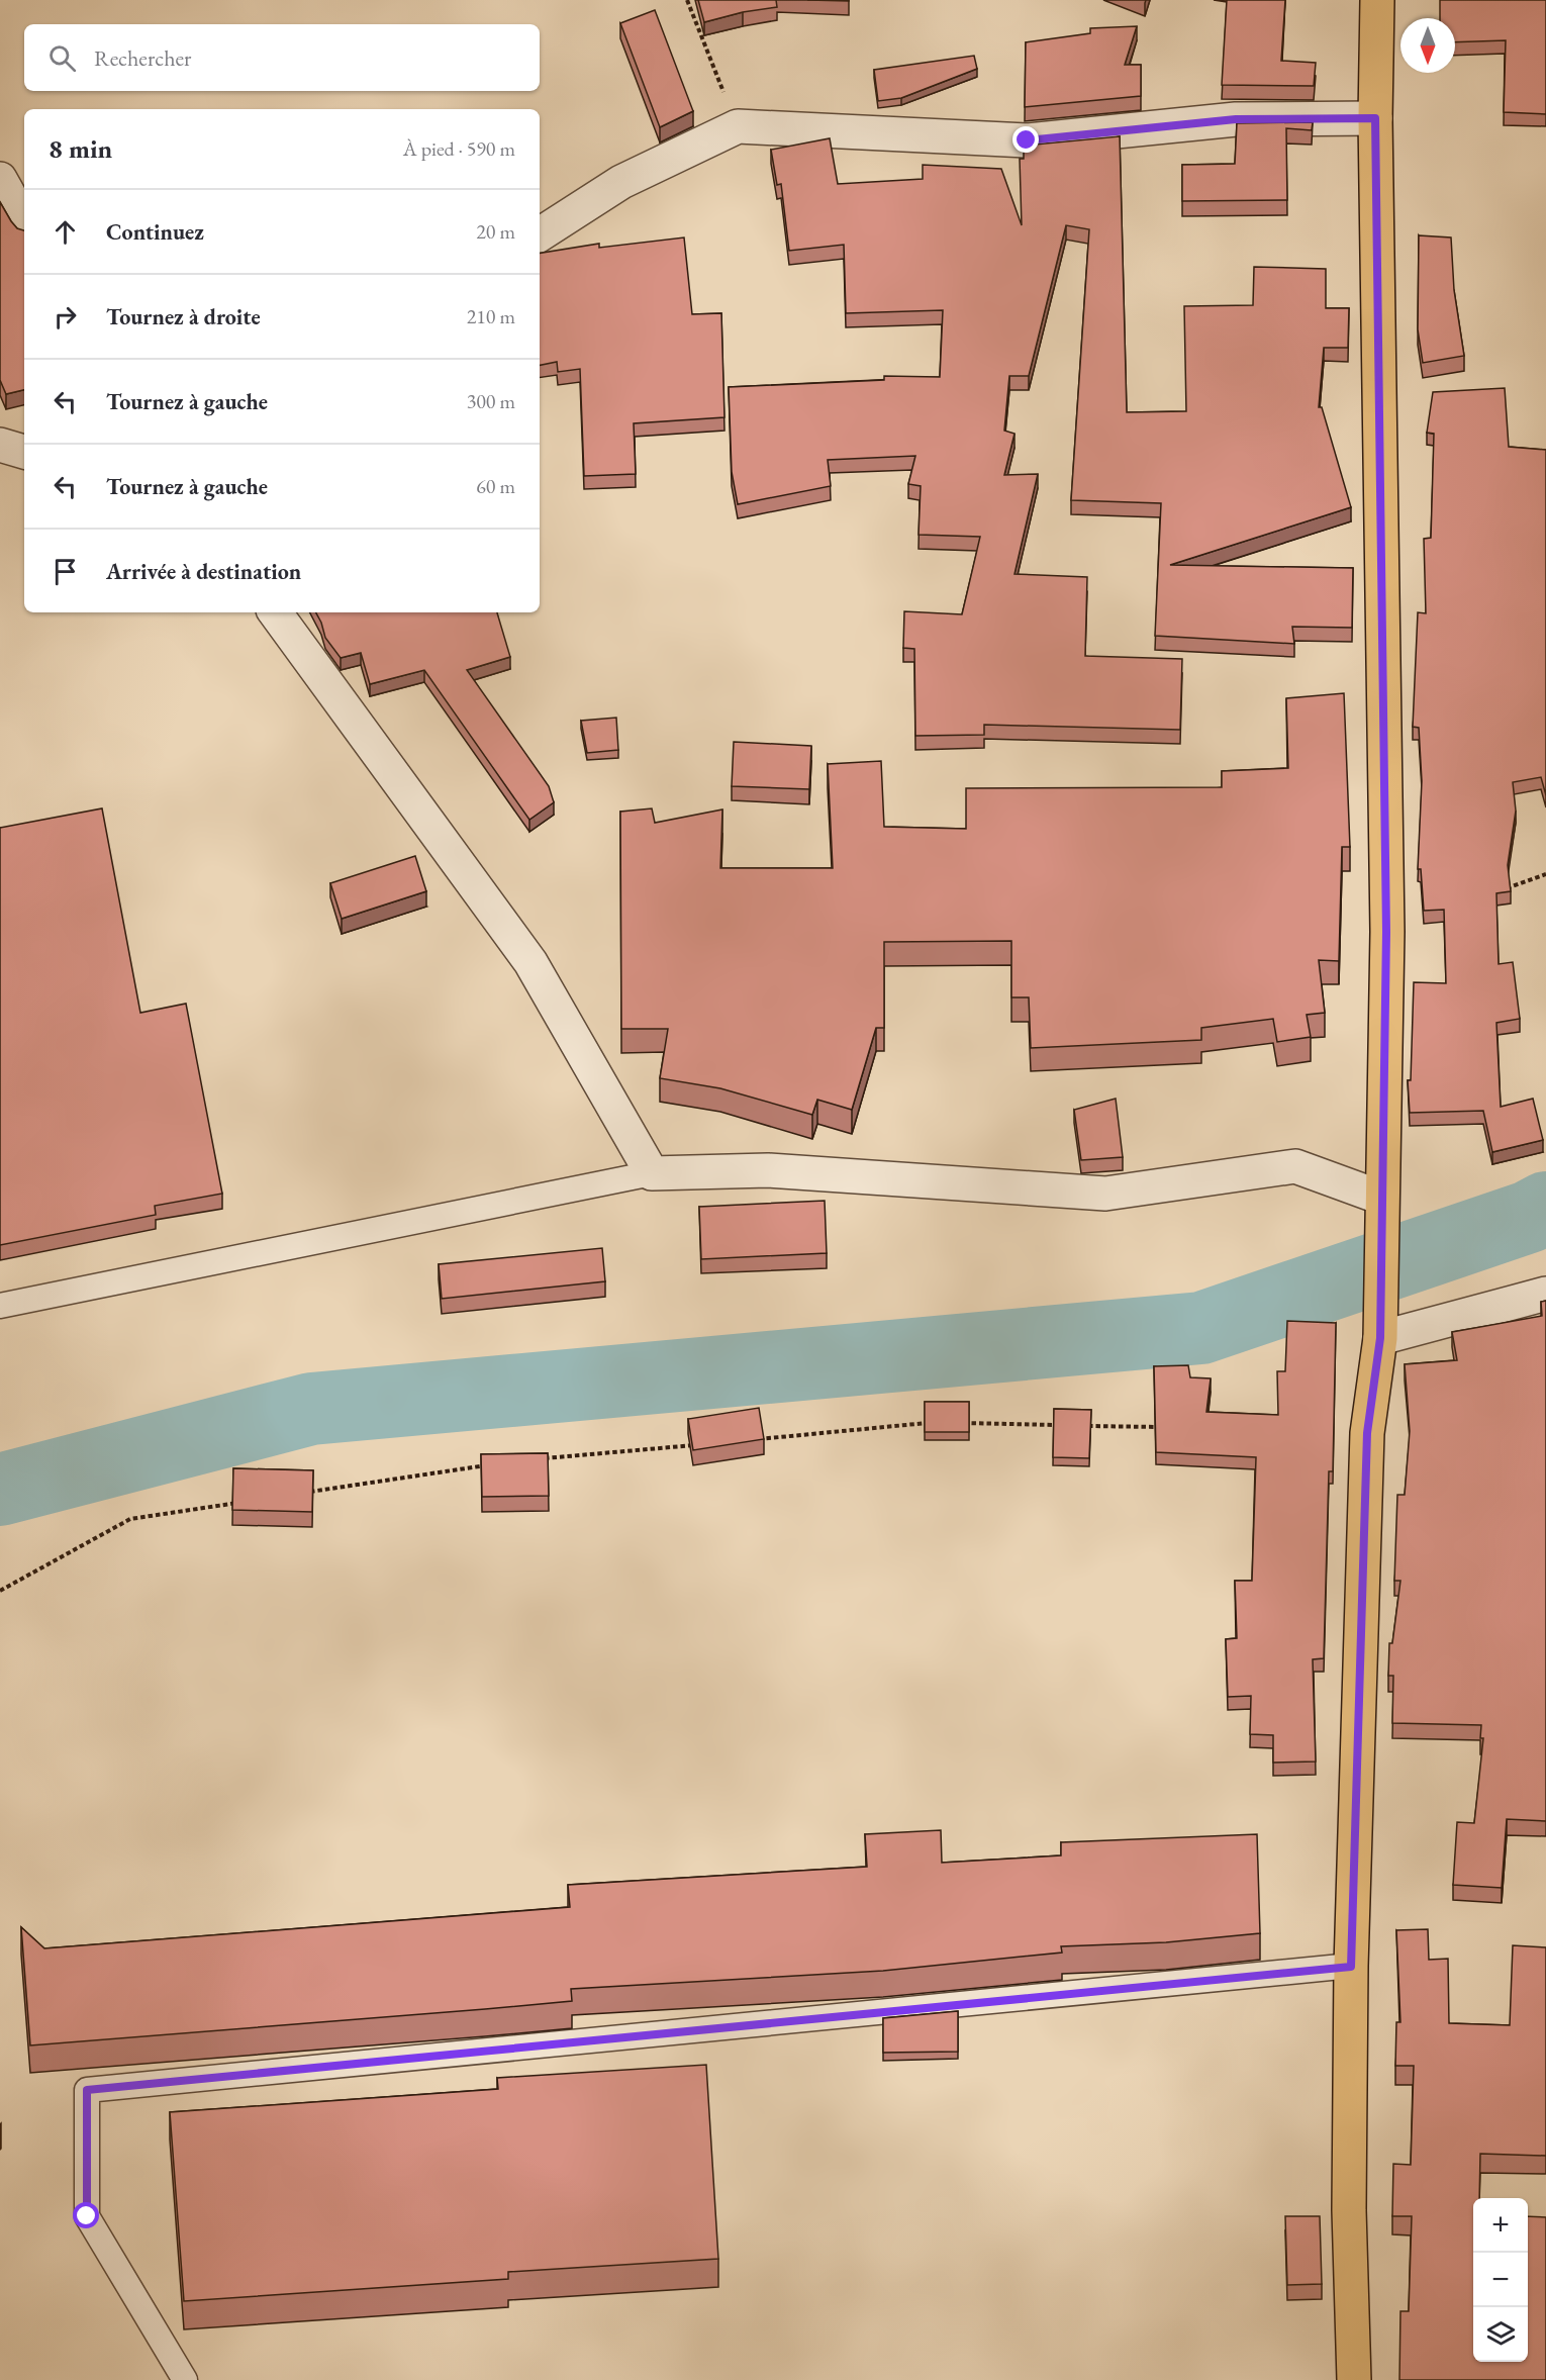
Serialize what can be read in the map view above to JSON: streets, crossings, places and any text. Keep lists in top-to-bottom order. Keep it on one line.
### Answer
{"north":"bottom","page":{"search":"Rechercher","heading":["8 min","À pied · 590 m"],"list":[["Continuez","20 m"],["Tournez à droite","210 m"],["Tournez à gauche","300 m"],["Tournez à gauche","60 m"],"Arrivée à destination"],"map_buttons":["+","−"]}}
